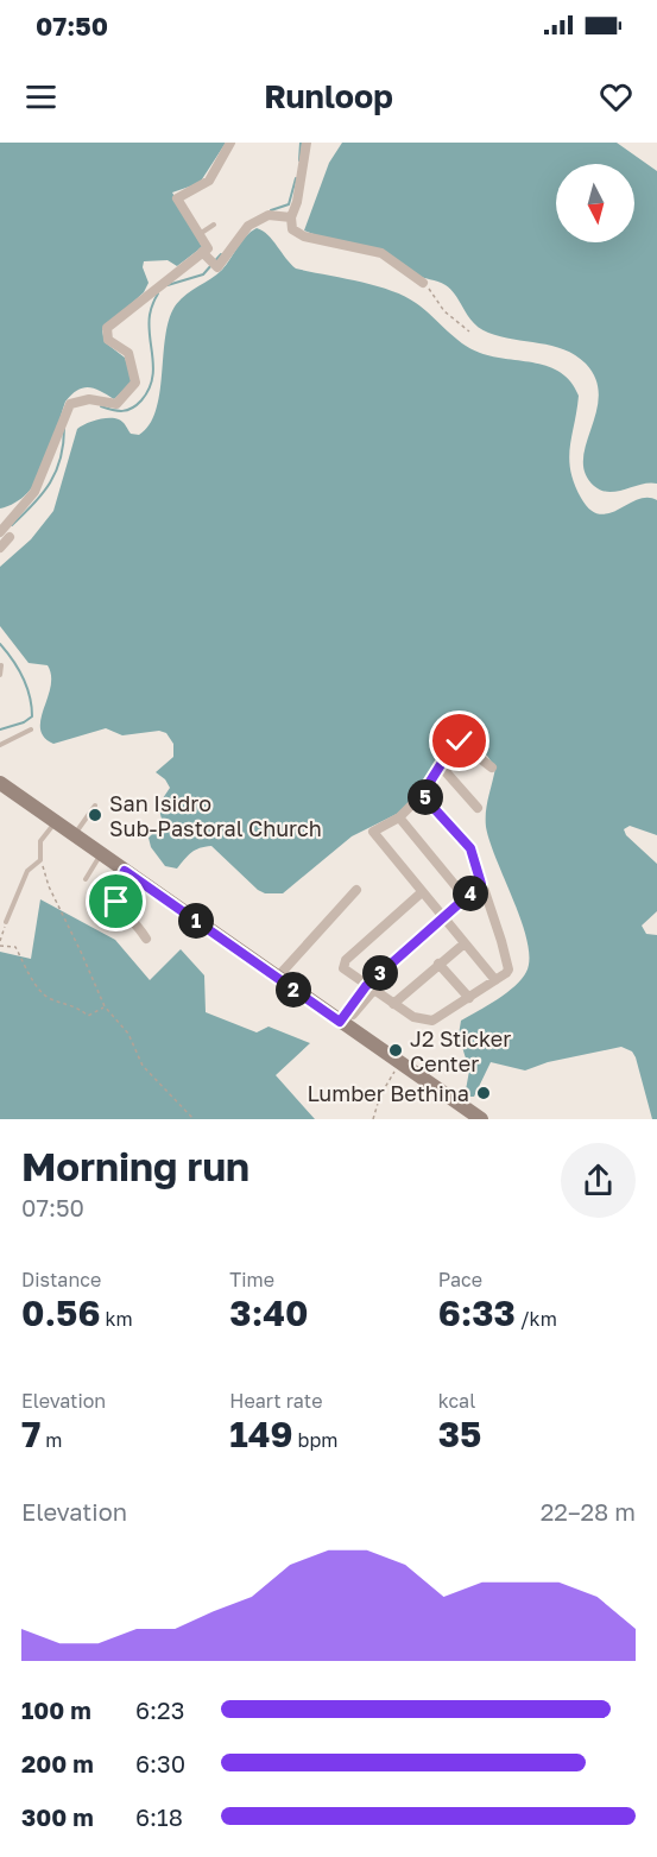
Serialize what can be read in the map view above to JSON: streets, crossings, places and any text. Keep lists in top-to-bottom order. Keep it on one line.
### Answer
{"places":["San Isidro Sub-Pastoral Church","J2 Sticker Center","Lumber Bethina"],"north":"bottom","page":{"status":"07:50","header":"Runloop","pins":["5","4","1","3","2"],"heading":["Morning run","07:50"],"stats":[["Distance","0.56 km"],["Time","3:40"],["Pace","6:33 /km"],["Elevation","7 m"],["Heart rate","149 bpm"],["kcal","35"]],"chart":["Elevation","22–28 m"],"list":[{"name":"100 m","note":"6:23"},{"name":"200 m","note":"6:30"},{"name":"300 m","note":"6:18"}]}}
